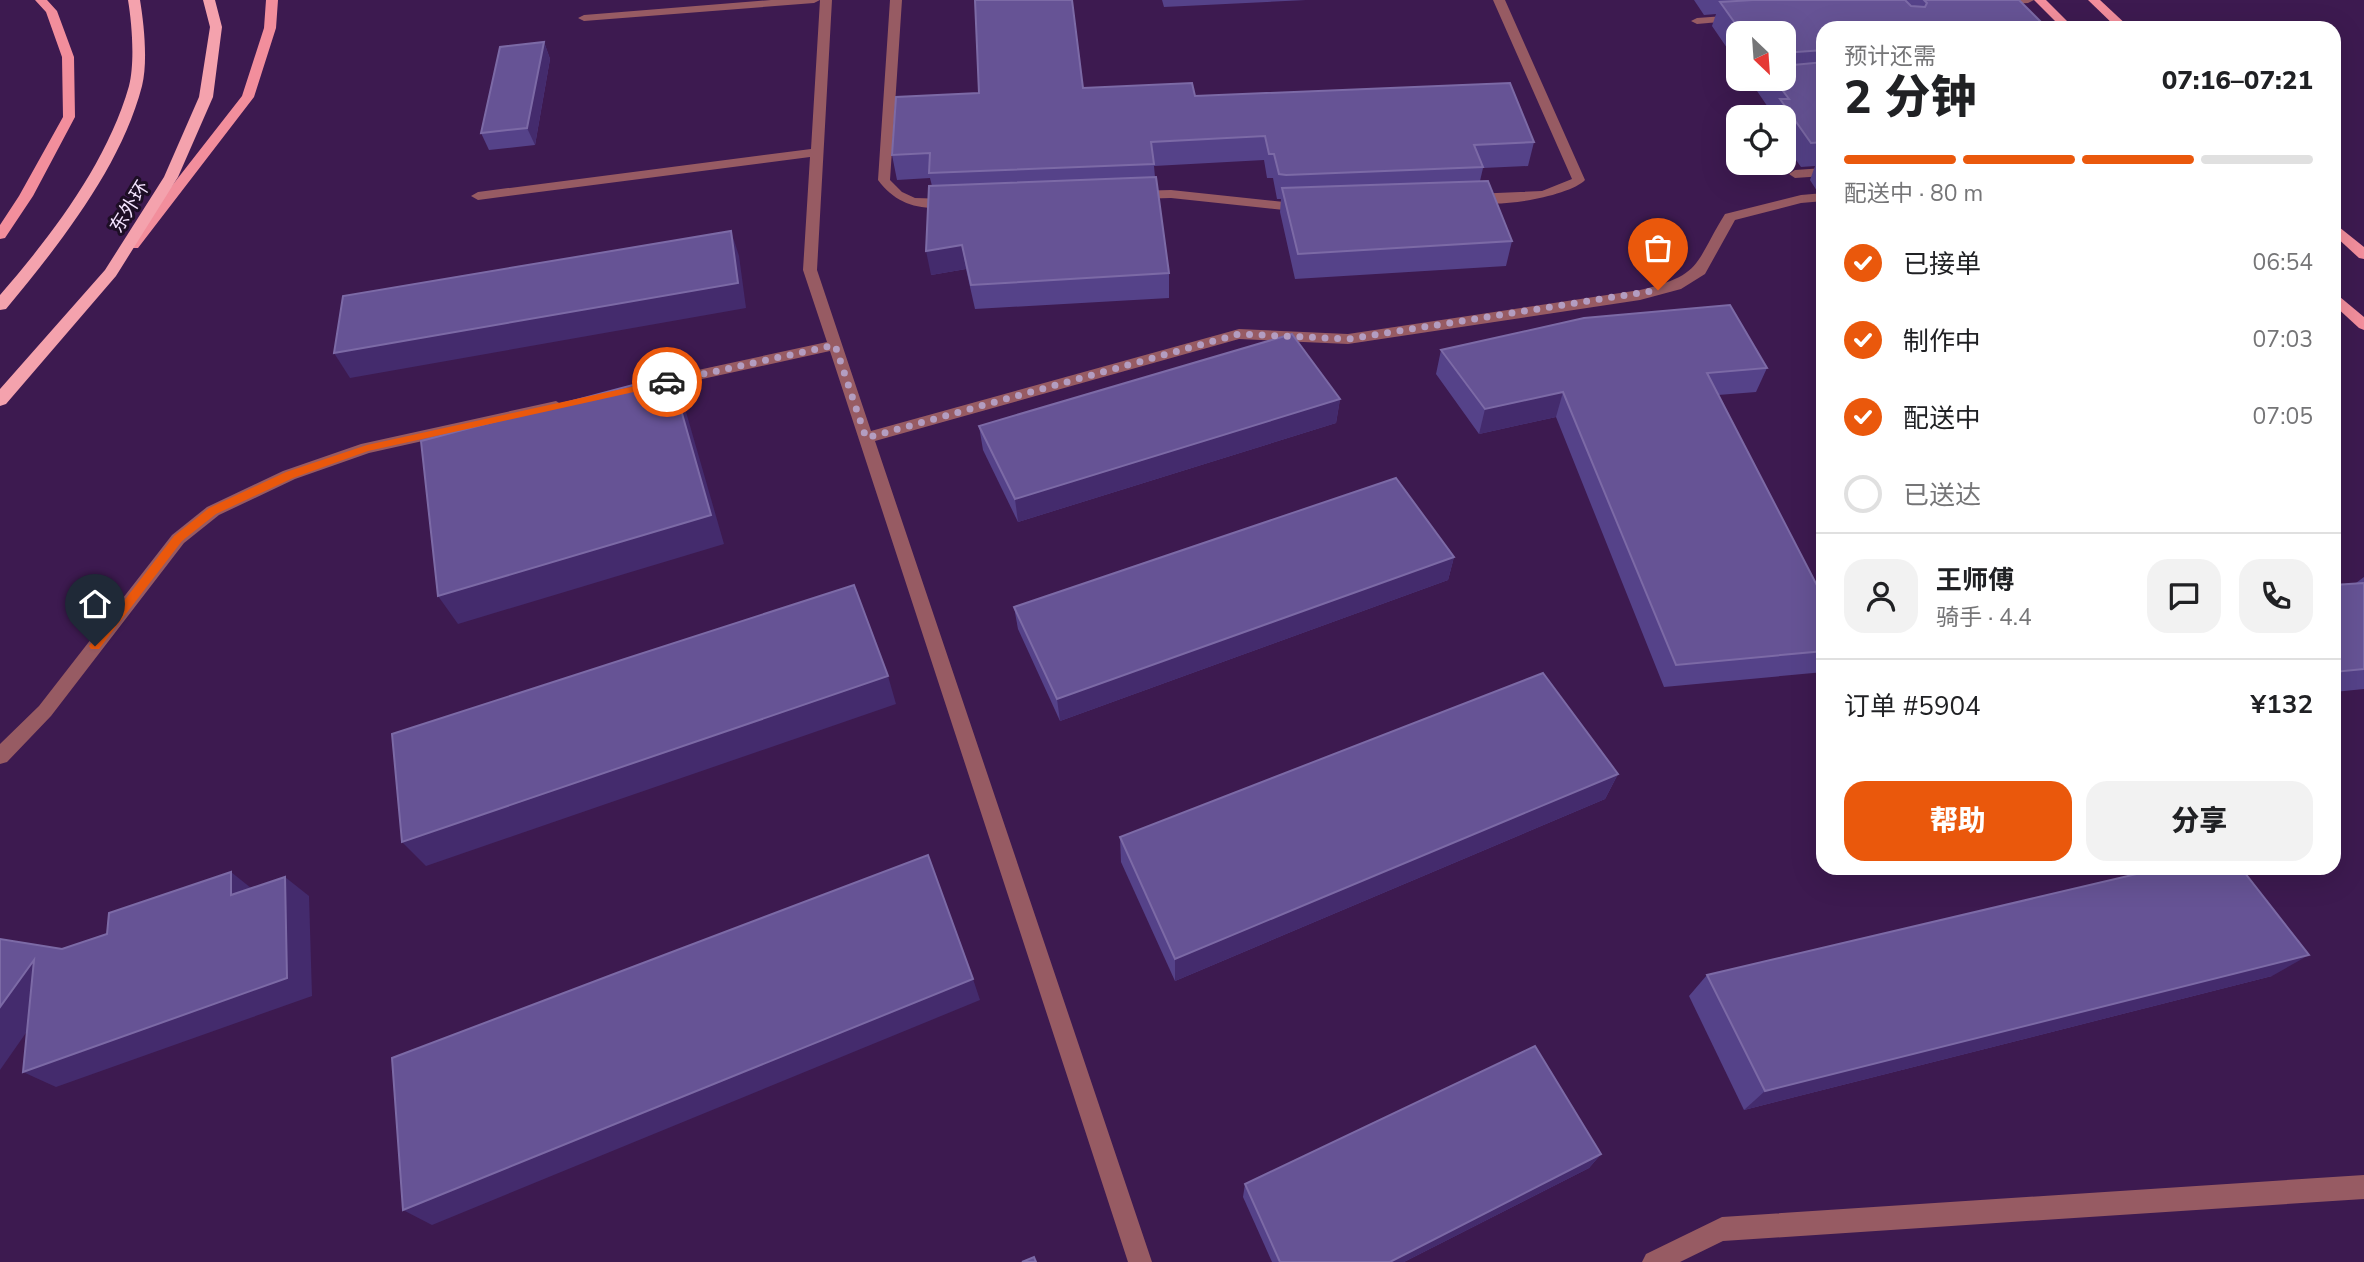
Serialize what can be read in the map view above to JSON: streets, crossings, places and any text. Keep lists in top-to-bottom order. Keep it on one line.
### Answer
{"streets":{"highway":["东外环"]},"north":"bottom right","page":{"heading":["2 分钟","预计还需","07:16–07:21"],"panel":["王师傅","骑手 · 4.4","订单 #5904","¥132"],"bar":"配送中 · 80 m","list":[["已接单","06:54"],["制作中","07:03"],["配送中","07:05"],"已送达"],"buttons":["帮助","分享"]}}
